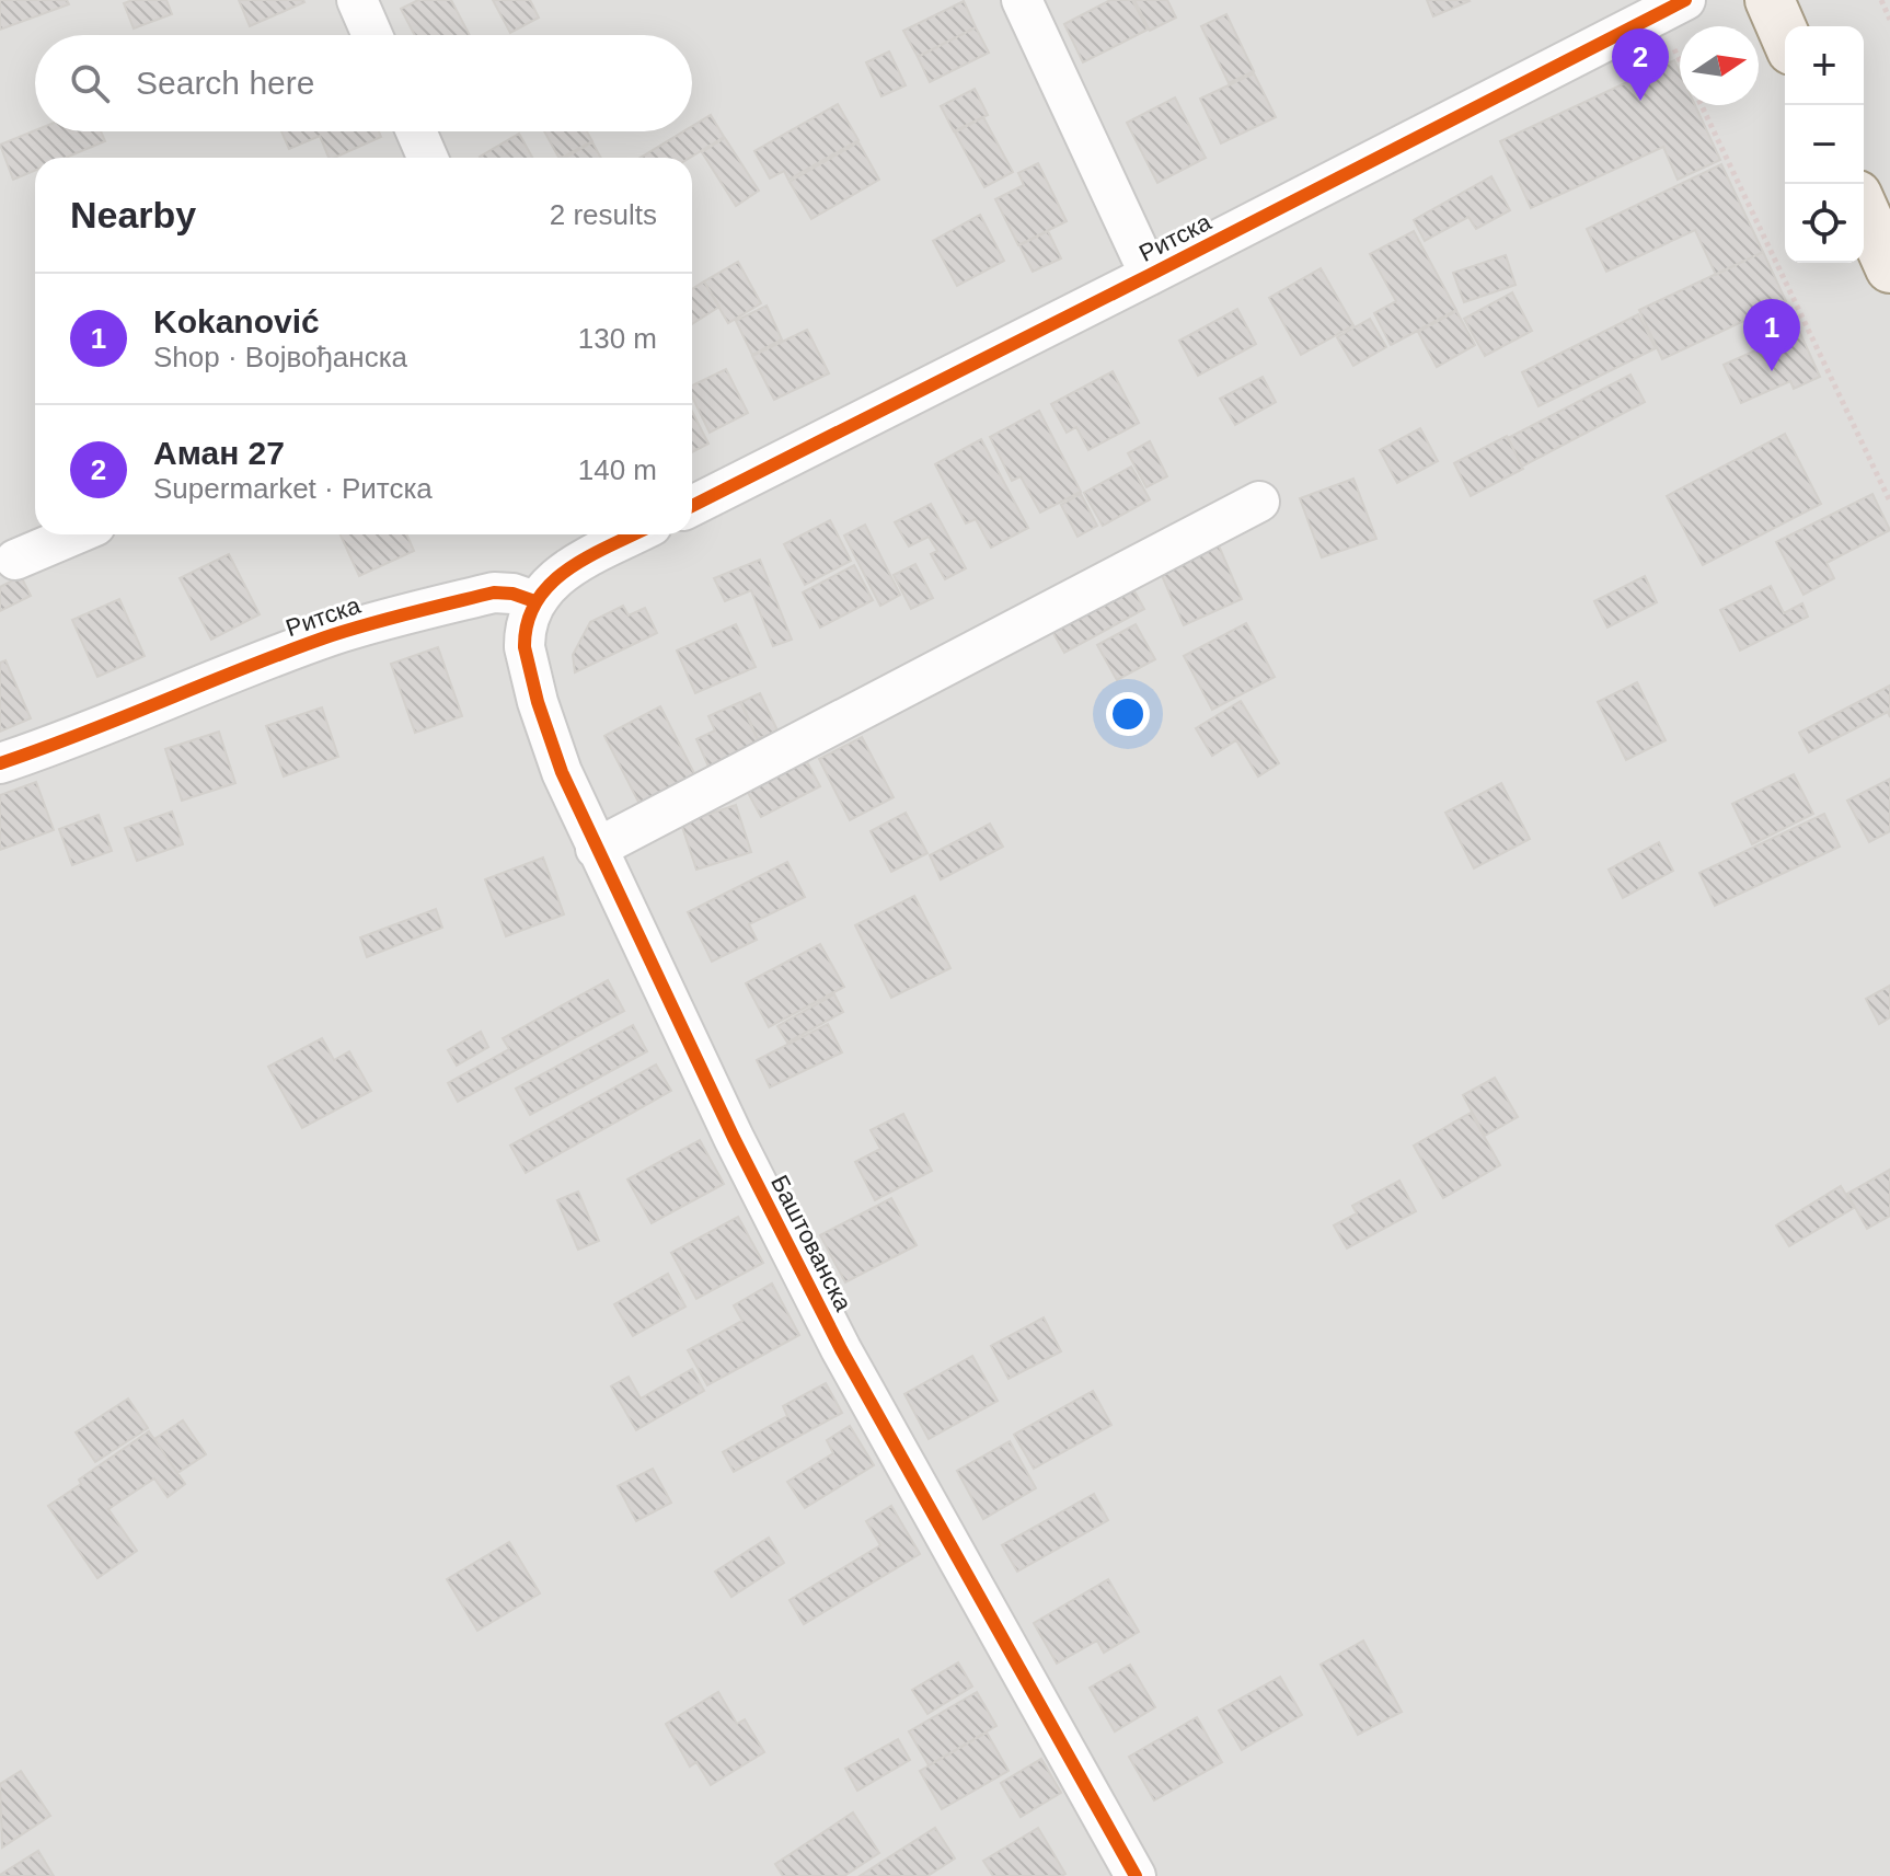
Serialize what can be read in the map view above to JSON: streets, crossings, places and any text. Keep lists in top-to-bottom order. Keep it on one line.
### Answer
{"streets":{"street":["Ритска","Баштованска"]},"crossings":[["Ритска","Баштованска"]],"north":"right","page":{"map_buttons":["+","−"],"pins":["2","1"],"search":"Search here","heading":["Nearby","2 results"],"list":[{"mark":"1","name":"Kokanović","note":"Shop · Војвођанска","value":"130 m"},{"mark":"2","name":"Аман 27","note":"Supermarket · Ритска","value":"140 m"}]}}
